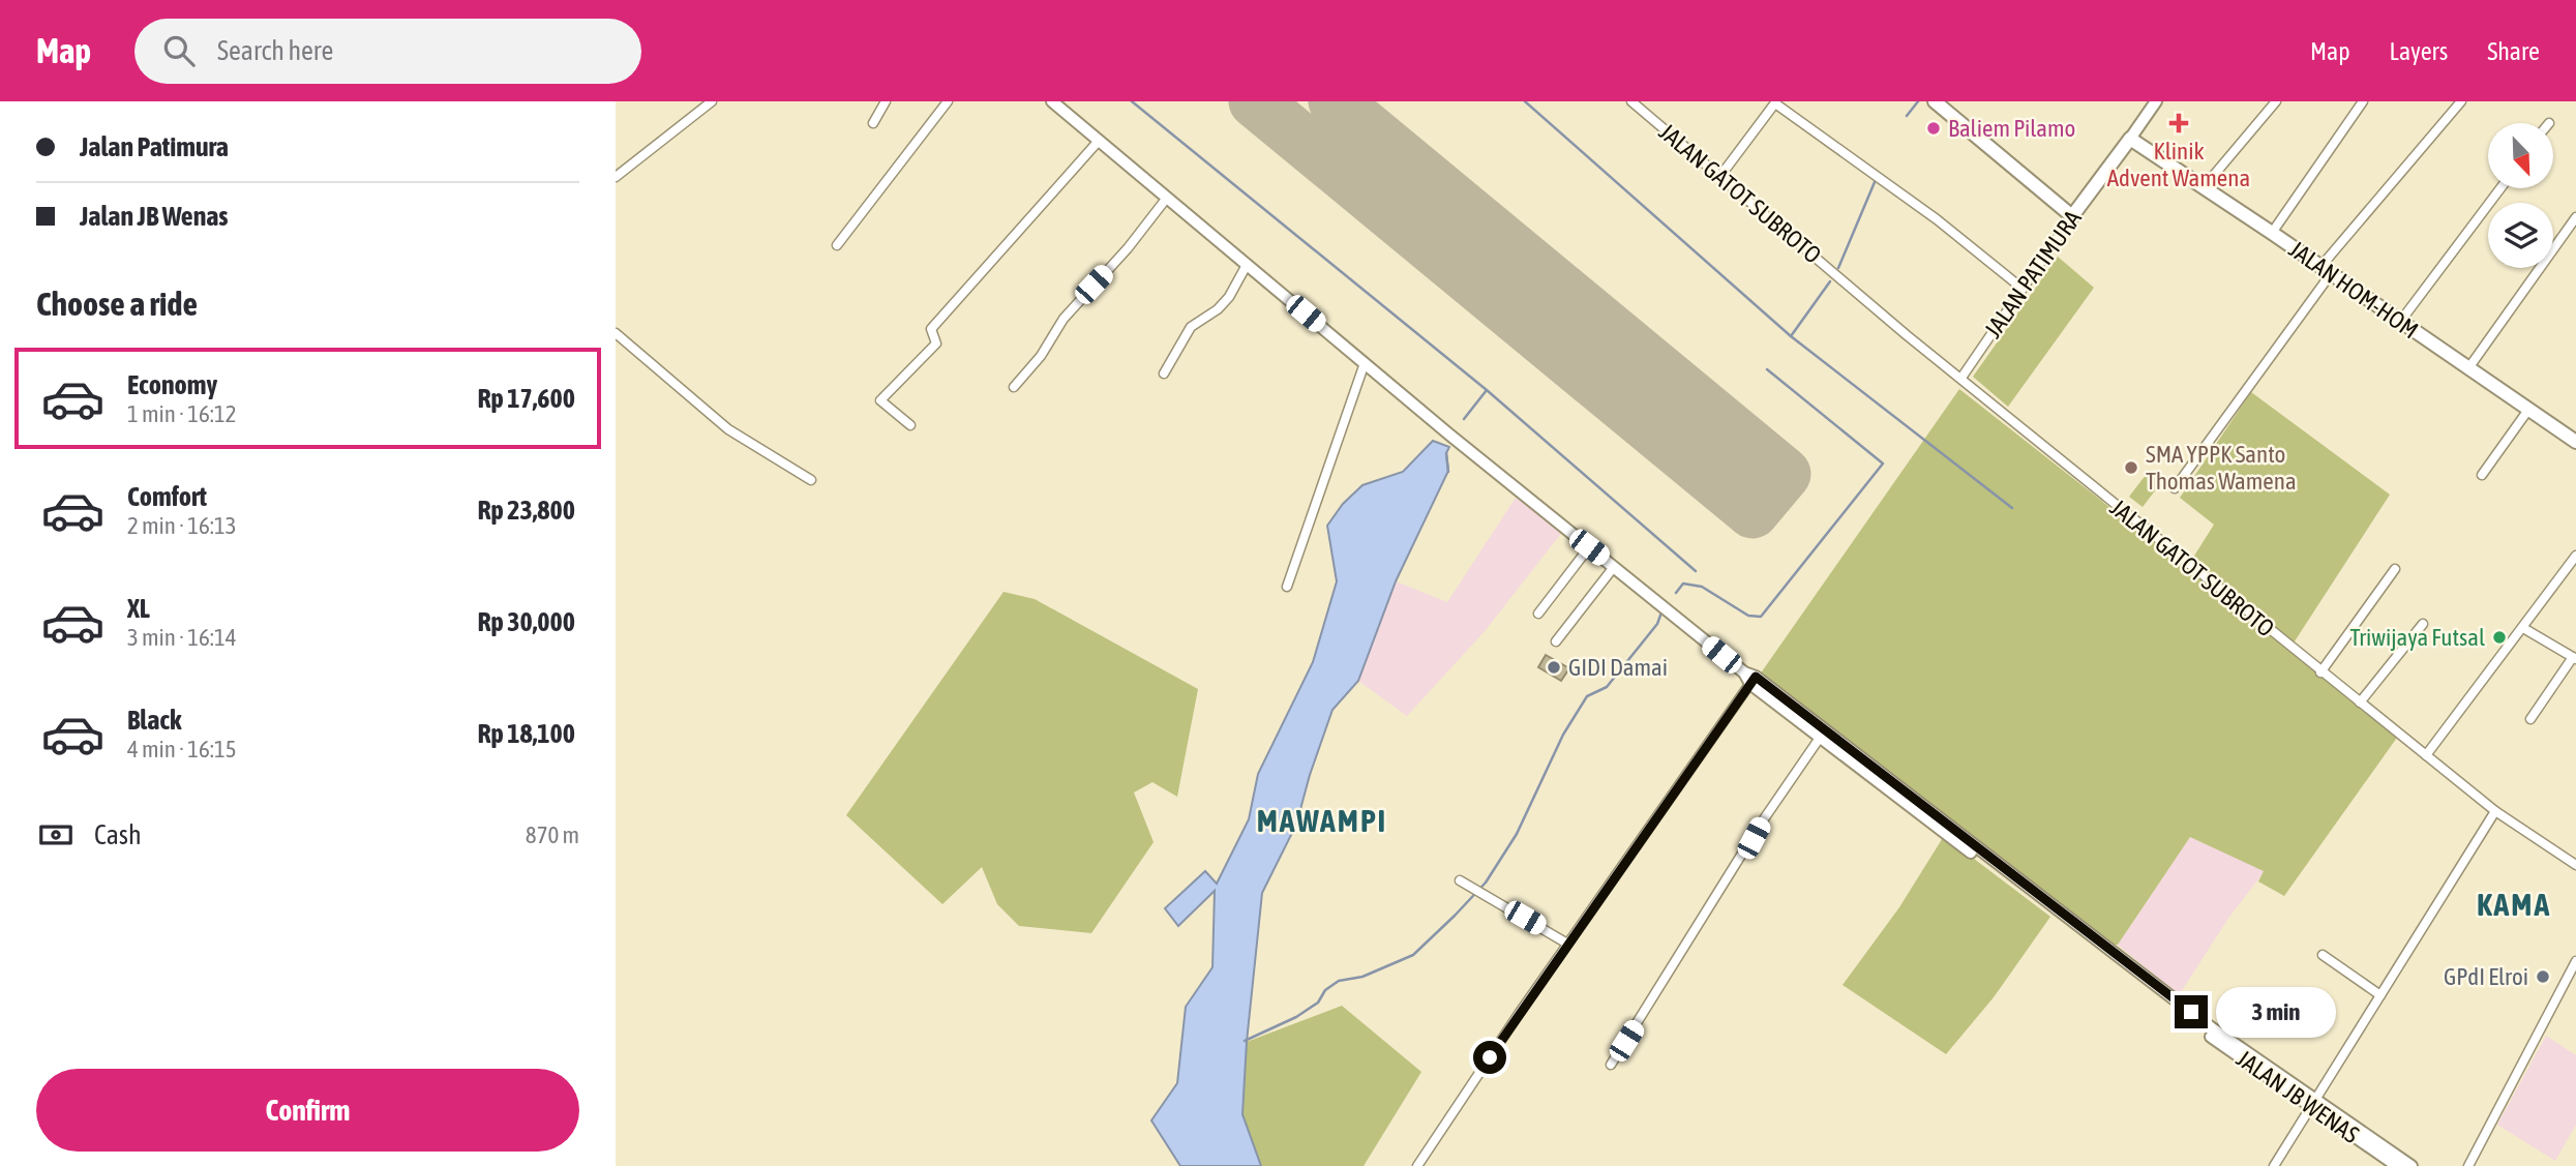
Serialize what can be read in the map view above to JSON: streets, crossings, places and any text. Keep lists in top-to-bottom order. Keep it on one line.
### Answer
{"streets":{"highway":["JALAN PATIMURA","JALAN HOM-HOM"],"main road":["JALAN JB WENAS"],"street":["JALAN GATOT SUBROTO"]},"crossings":[["JALAN GATOT SUBROTO","JALAN PATIMURA"],["JALAN PATIMURA","JALAN HOM-HOM"]],"districts":["MAWAMPI","KAMA"],"places":{"health":["Klinik Advent Wamena"],"other":["Baliem Pilamo","SMA YPPK Santo Thomas Wamena","Triwijaya Futsal","GIDI Damai","GPdI Elroi"]},"north":"bottom right","page":{"header":"Map","search":"Search here","nav":["Map","Layers","Share"],"banner":["Jalan Patimura","Jalan JB Wenas"],"heading":"Choose a ride","list":[{"name":"Economy","note":"1 min · 16:12","value":"Rp 17,600"},{"name":"Comfort","note":"2 min · 16:13","value":"Rp 23,800"},{"name":"XL","note":"3 min · 16:14","value":"Rp 30,000"},{"name":"Black","note":"4 min · 16:15","value":"Rp 18,100"}],"pay":["Cash","870 m"],"bubble":"3 min","buttons":"Confirm"}}
